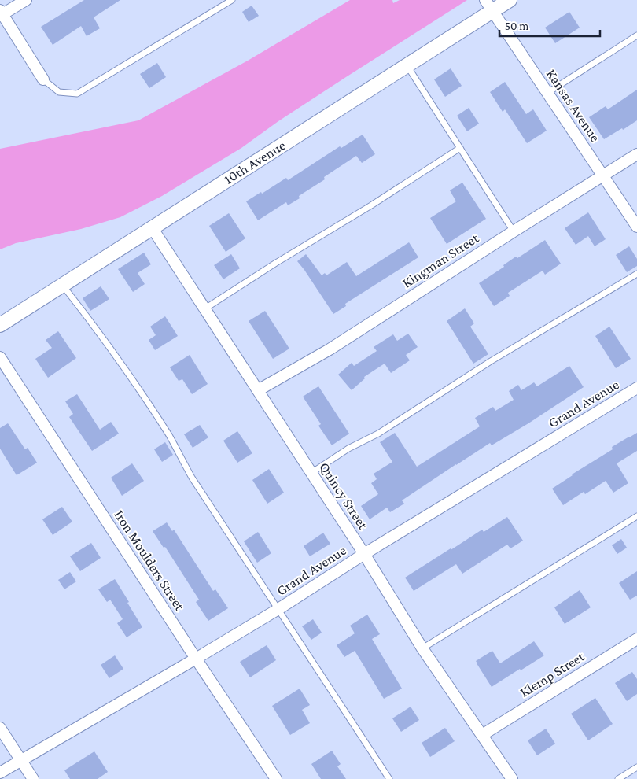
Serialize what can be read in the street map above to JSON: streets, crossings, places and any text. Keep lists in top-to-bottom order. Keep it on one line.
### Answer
{"streets":{"street":["Kansas Avenue","10th Avenue","Kingman Street","Grand Avenue","Quincy Street","Iron Moulders Street","Klemp Street"]},"crossings":[["Kansas Avenue","10th Avenue"],["Kansas Avenue","Kingman Street"],["10th Avenue","Quincy Street"],["Kingman Street","Quincy Street"],["Grand Avenue","Quincy Street"],["Grand Avenue","Iron Moulders Street"],["Quincy Street","Klemp Street"]],"scale_bar":"50 m"}
